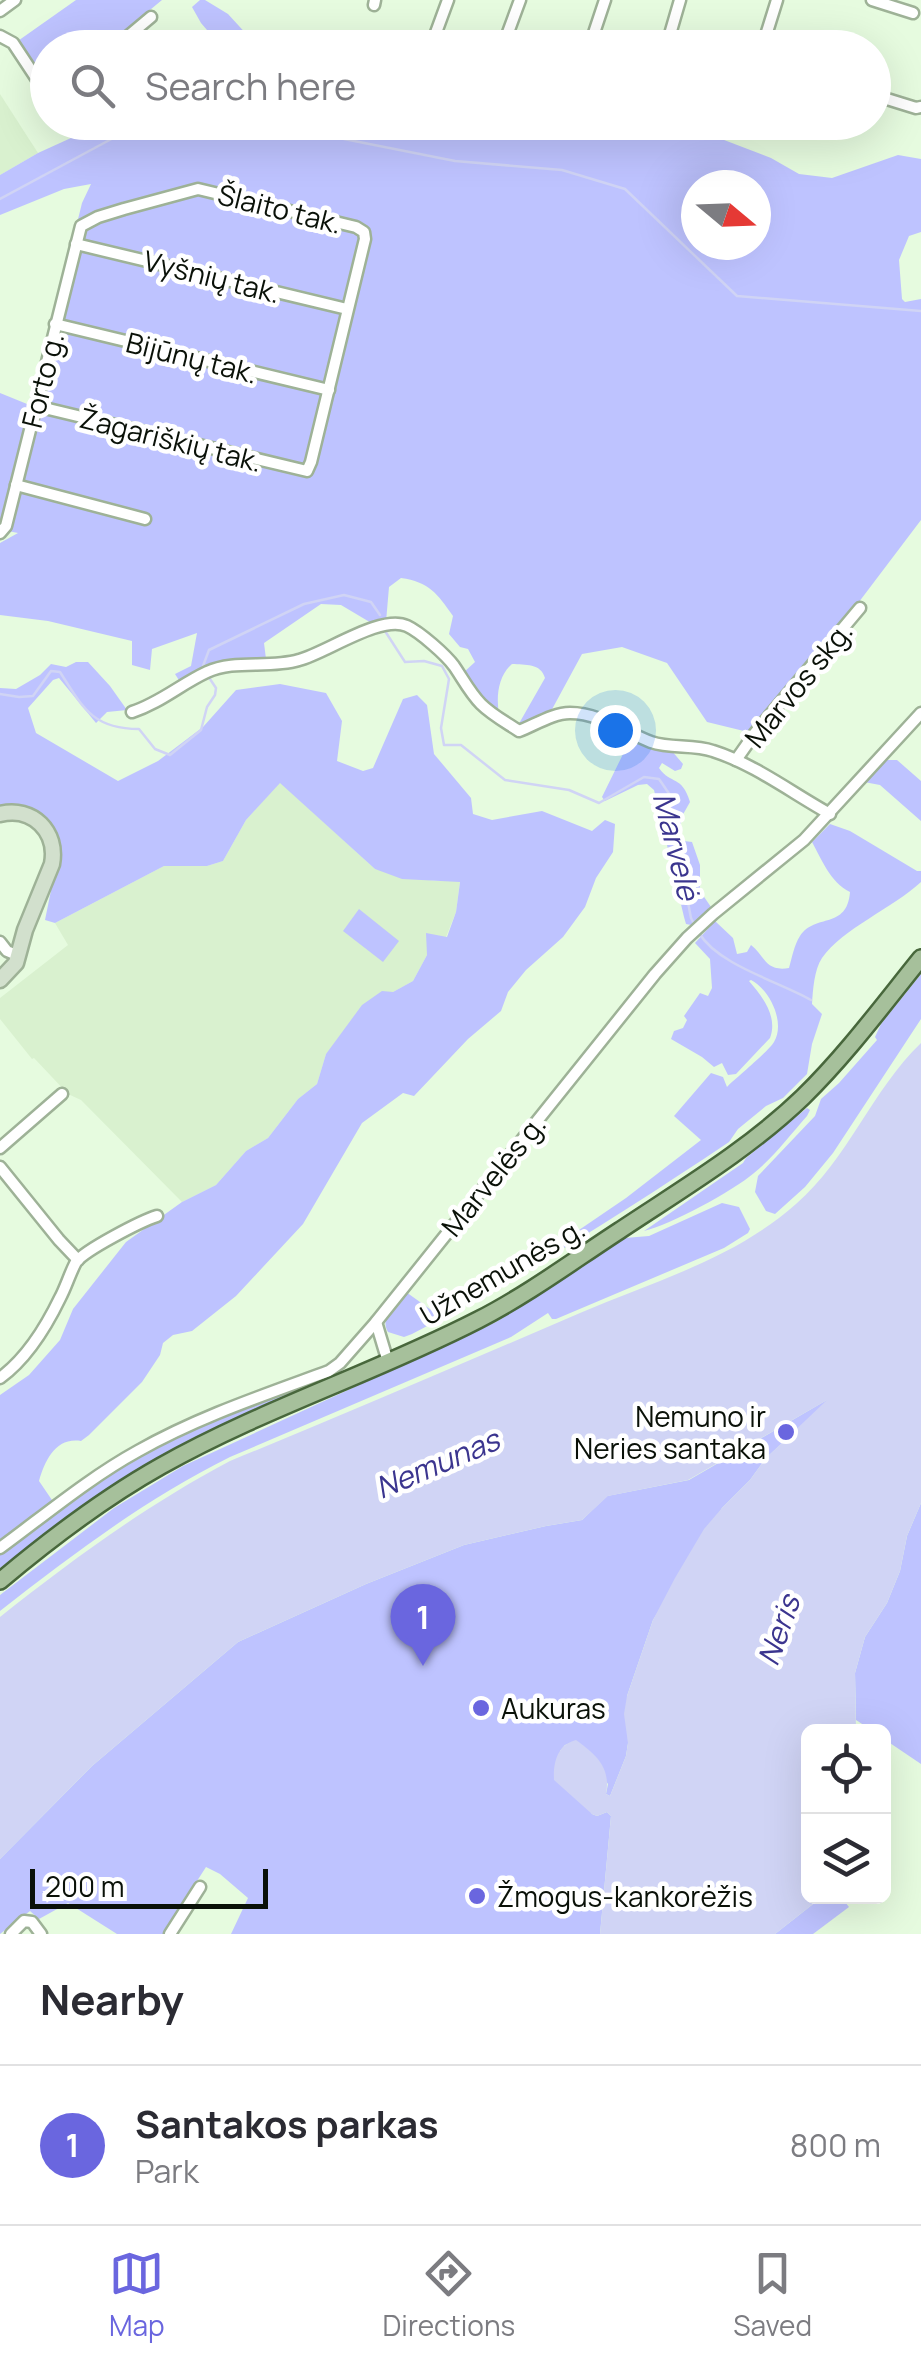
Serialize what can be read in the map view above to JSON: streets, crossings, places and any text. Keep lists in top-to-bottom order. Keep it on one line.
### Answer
{"streets":{"main road":["Užnemunės g."],"street":["Šlaito tak.","Vyšnių tak.","Bijūnų tak.","Forto g.","Žagariškių tak.","Marvos skg.","Marvelės g."]},"crossings":[["Šlaito tak.","Vyšnių tak."],["Šlaito tak.","Forto g."],["Vyšnių tak.","Forto g."],["Bijūnų tak.","Forto g."],["Bijūnų tak.","Žagariškių tak."],["Forto g.","Žagariškių tak."]],"water":["Marvelė","Nemunas","Neris"],"places":["Nemuno ir Neries santaka","Aukuras","Žmogus-kankorėžis"],"scale_bar":"200 m","north":"right","page":{"search":"Search here","pins":"1","scale":"200 m","heading":"Nearby","list":[{"mark":"1","name":"Santakos parkas","note":"Park","value":"800 m"}],"nav":["Map","Directions","Saved"]}}
